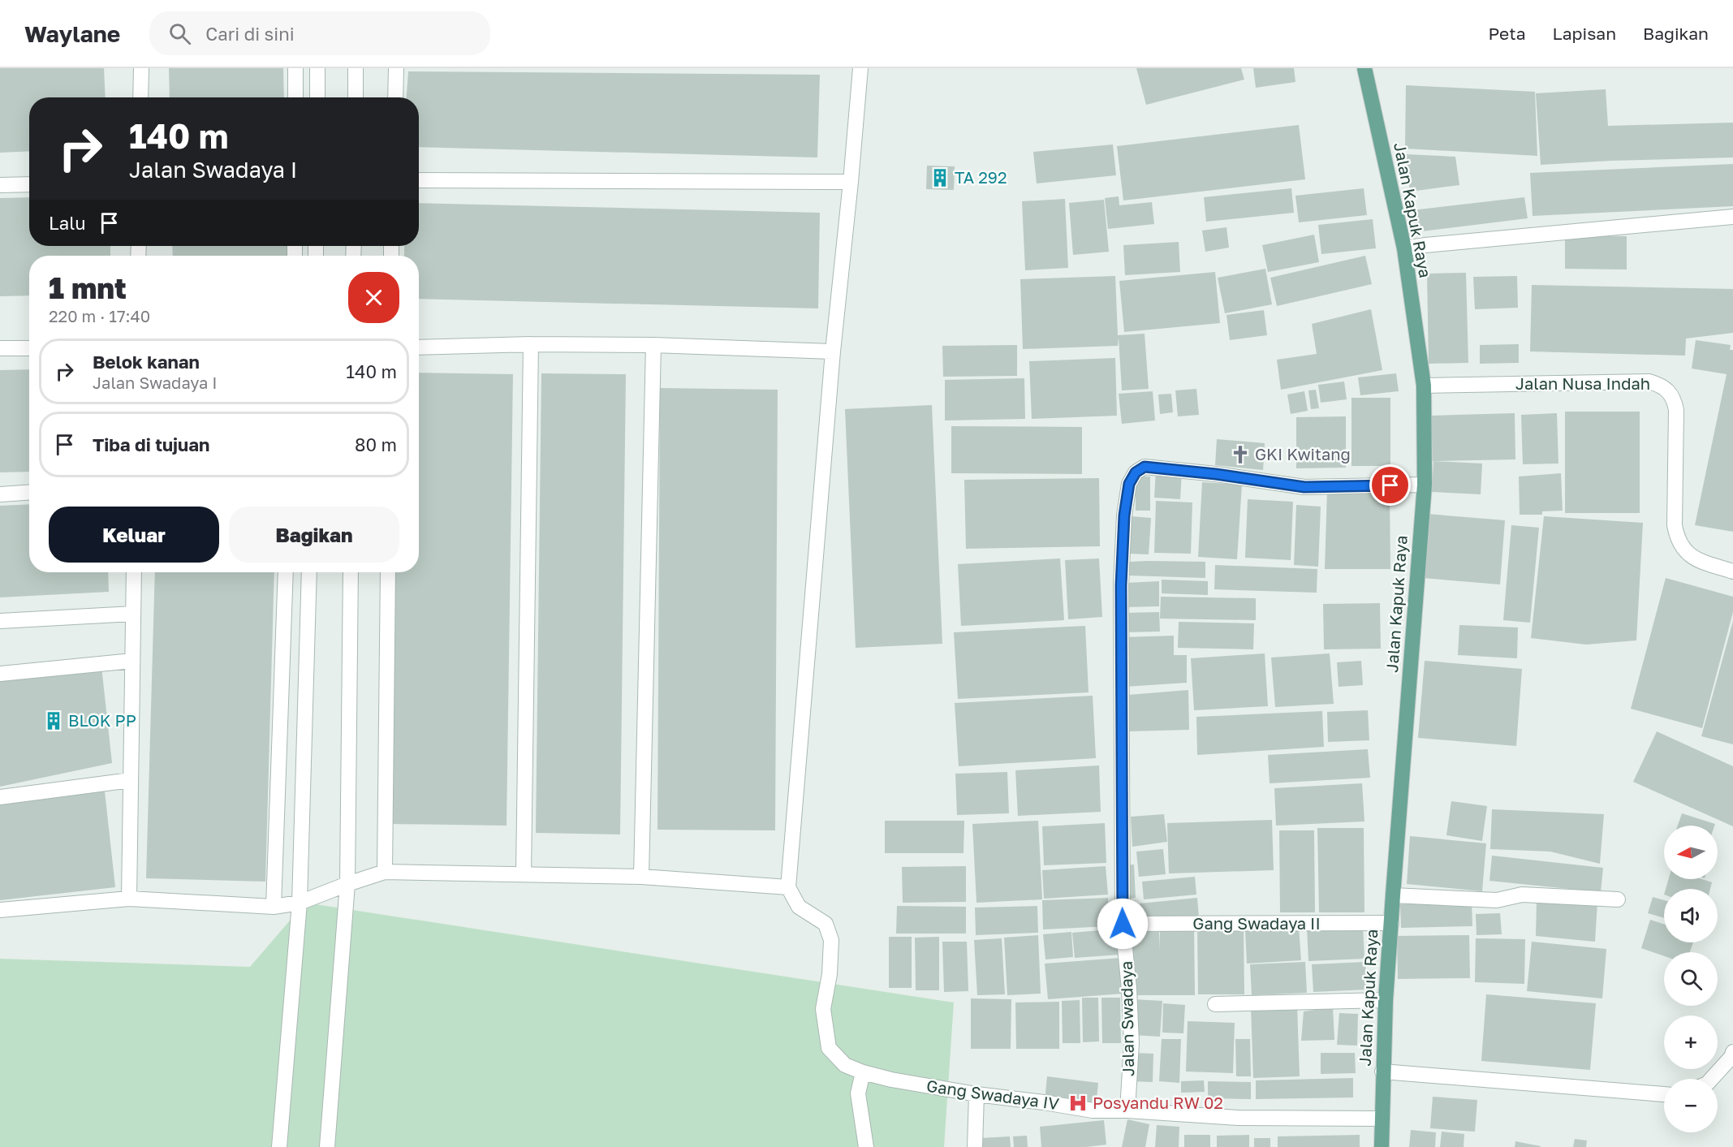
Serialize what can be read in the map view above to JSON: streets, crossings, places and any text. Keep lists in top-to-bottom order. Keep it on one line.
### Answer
{"streets":{"main road":["Jalan Kapuk Raya"],"street":["Jalan Nusa Indah","Gang Swadaya II","Jalan Swadaya","Gang Swadaya IV"]},"crossings":[["Jalan Kapuk Raya","Jalan Nusa Indah"],["Jalan Kapuk Raya","Gang Swadaya II"],["Jalan Kapuk Raya","Jalan Swadaya"],["Jalan Kapuk Raya","Gang Swadaya IV"],["Gang Swadaya II","Jalan Swadaya"],["Jalan Swadaya","Gang Swadaya IV"]],"places":{"building":["TA 292","BLOK PP"],"church":["GKI Kwitang"],"hospital":["Posyandu RW 02"]},"north":"left","page":{"header":"Waylane","search":"Cari di sini","nav":["Peta","Lapisan","Bagikan"],"turn":["140 m","Jalan Swadaya I"],"then":"Lalu","heading":["1 mnt","220 m · 17:40"],"list":[{"name":"Belok kanan","note":"Jalan Swadaya I","value":"140 m"},{"name":"Tiba di tujuan","value":"80 m"}],"buttons":["Keluar","Bagikan"],"map_buttons":["+","−"]}}
